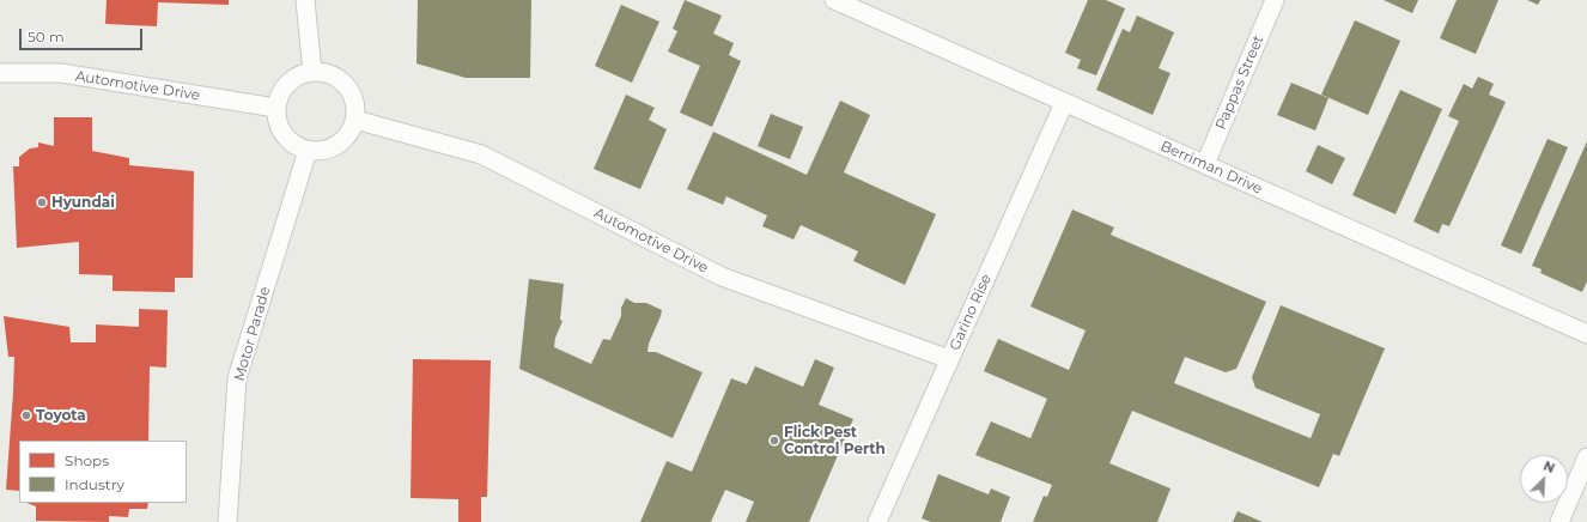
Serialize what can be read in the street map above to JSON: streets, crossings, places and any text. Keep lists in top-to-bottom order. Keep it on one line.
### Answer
{"streets":{"street":["Pappas Street","Automotive Drive","Berriman Drive","Garino Rise","Motor Parade"]},"crossings":[["Pappas Street","Berriman Drive"],["Automotive Drive","Garino Rise"],["Automotive Drive","Motor Parade"],["Berriman Drive","Garino Rise"]],"places":["Hyundai","Toyota","Flick Pest Control Perth"],"legend":["Shops","Industry"],"scale_bar":"50 m","north":"top right"}
